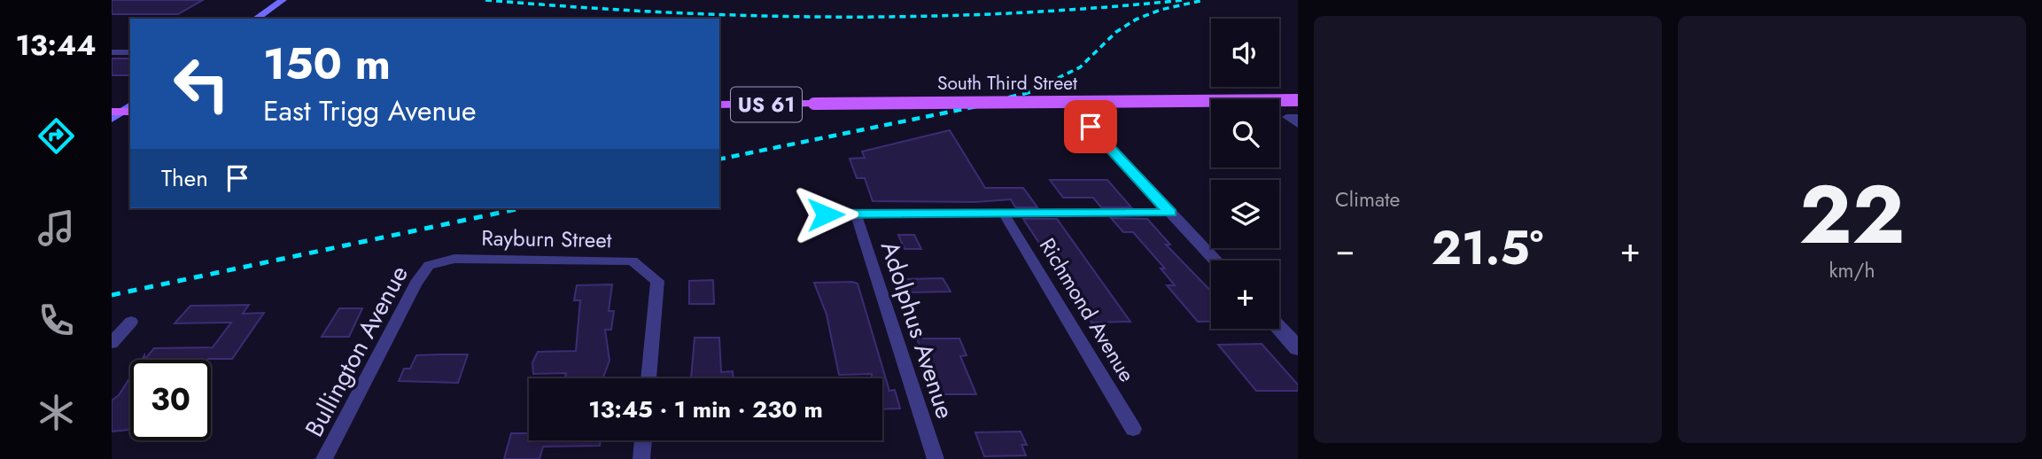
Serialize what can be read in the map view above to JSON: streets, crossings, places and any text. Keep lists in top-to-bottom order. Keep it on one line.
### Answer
{"streets":{"main road":["South Third Street","US 61"],"street":["Rayburn Street","Richmond Avenue","Adolphus Avenue","Bullington Avenue"]},"crossings":[["Rayburn Street","Bullington Avenue"]],"page":{"tabs":"13:44","tile":["Climate",["22","km/h"]],"map_buttons":"+","turn":["150 m","East Trigg Avenue"],"then":"Then","heat":["−","21.5°","+"],"limit":"30","trip":"13:45 · 1 min · 230 m"}}
